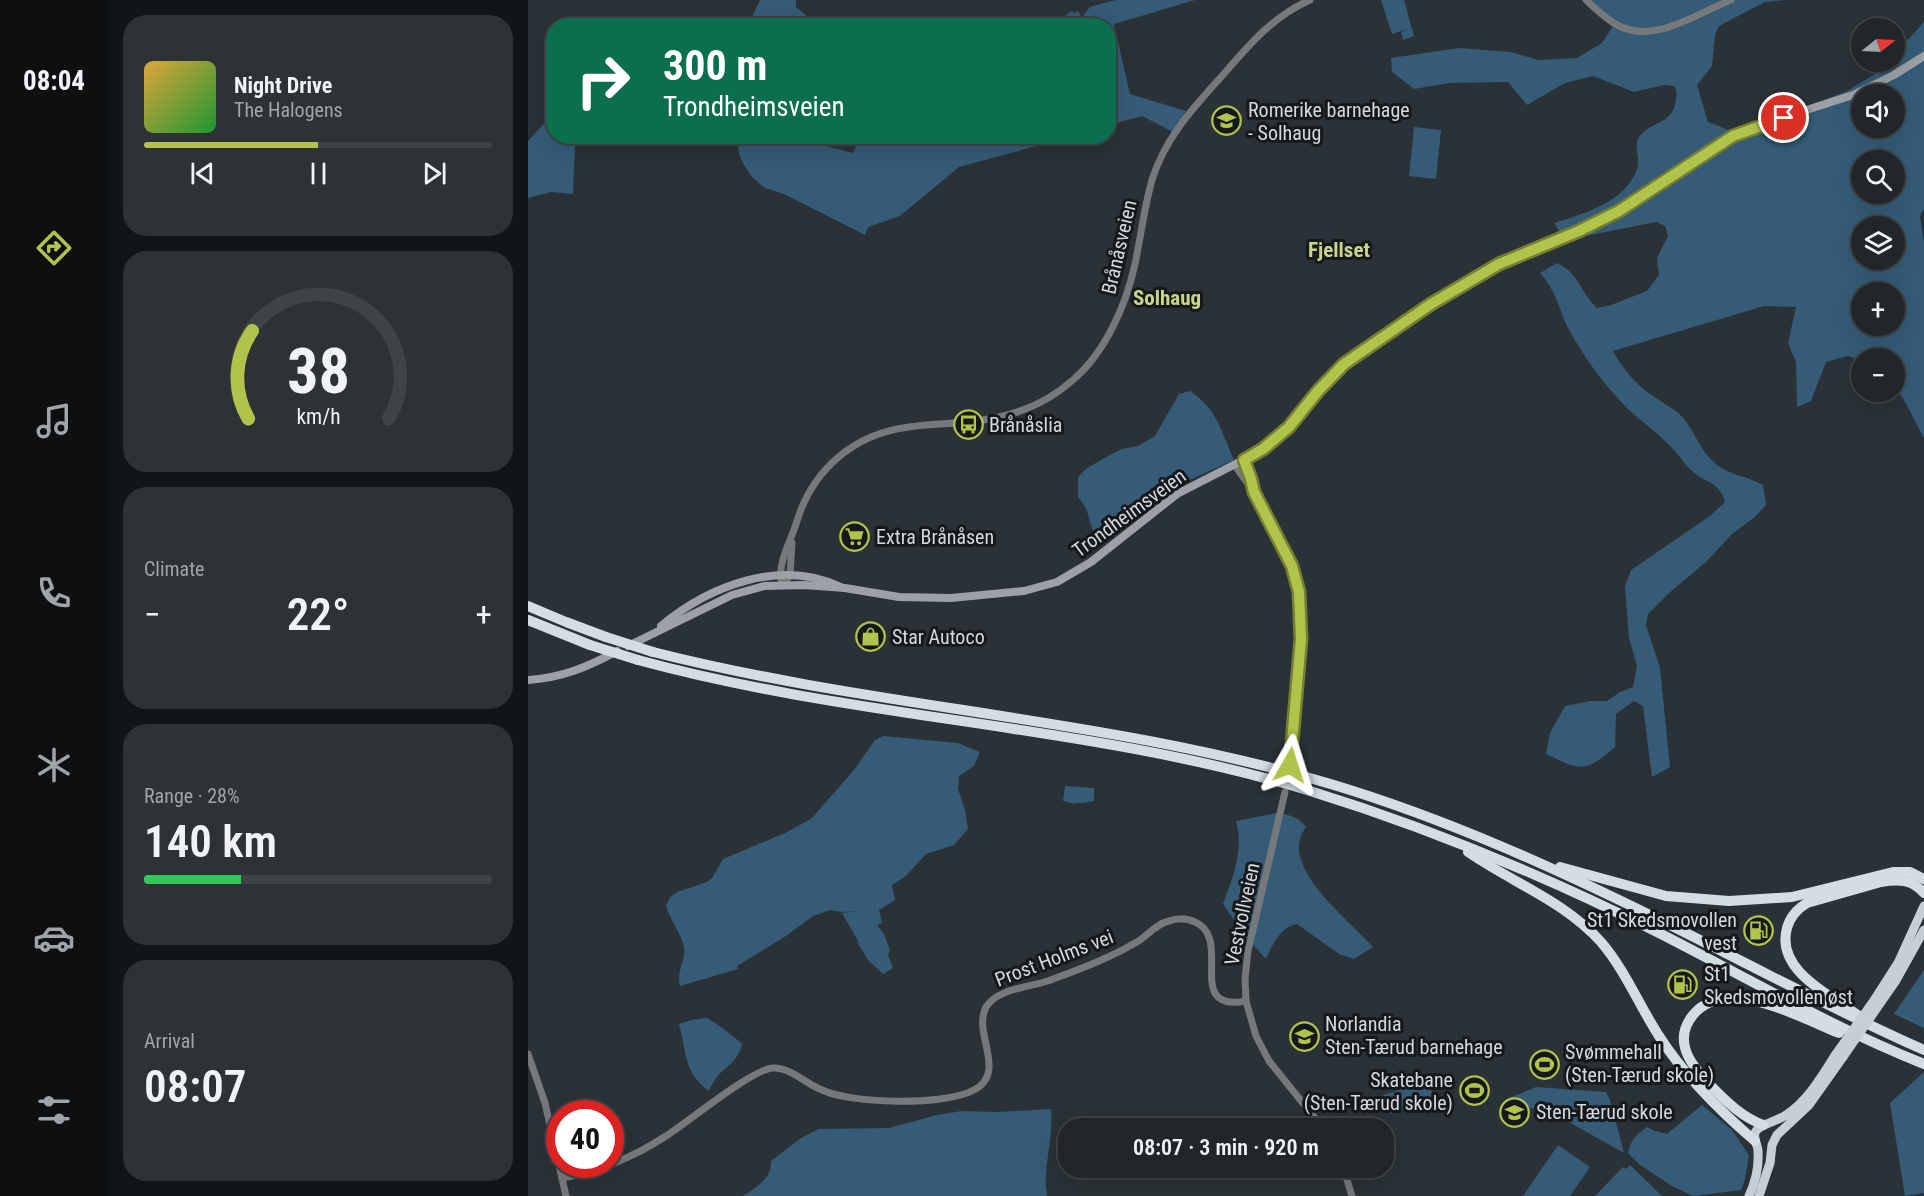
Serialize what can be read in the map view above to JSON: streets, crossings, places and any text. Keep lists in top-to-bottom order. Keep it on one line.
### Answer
{"streets":{"main road":["Trondheimsveien"],"street":["Brånåsveien","Vestvollveien","Prost Holms vei"]},"crossings":[["Brånåsveien","Trondheimsveien"],["Vestvollveien","Prost Holms vei"]],"districts":["Fjellset","Solhaug"],"places":{"school or university":["Romerike barnehage - Solhaug","Norlandia Sten-Tærud barnehage","Sten-Tærud skole"],"bus stop":["Brånåslia"],"supermarket":["Extra Brånåsen"],"shop":["Star Autoco"],"fuel station":["St1 Skedsmovollen vest","St1 Skedsmovollen øst"],"sports":["Svømmehall (Sten-Tærud skole)","Skatebane (Sten-Tærud skole)"]},"north":"right","page":{"tabs":"08:04","map_buttons":["+","−"],"turn":["300 m","Trondheimsveien"],"song":["Night Drive","The Halogens"],"tile":["Climate",["Range · 28%","140 km"],["Arrival","08:07"]],"heat":["−","22°","+"],"limit":"40","trip":"08:07 · 3 min · 920 m","gauge":["38","km/h"]}}
